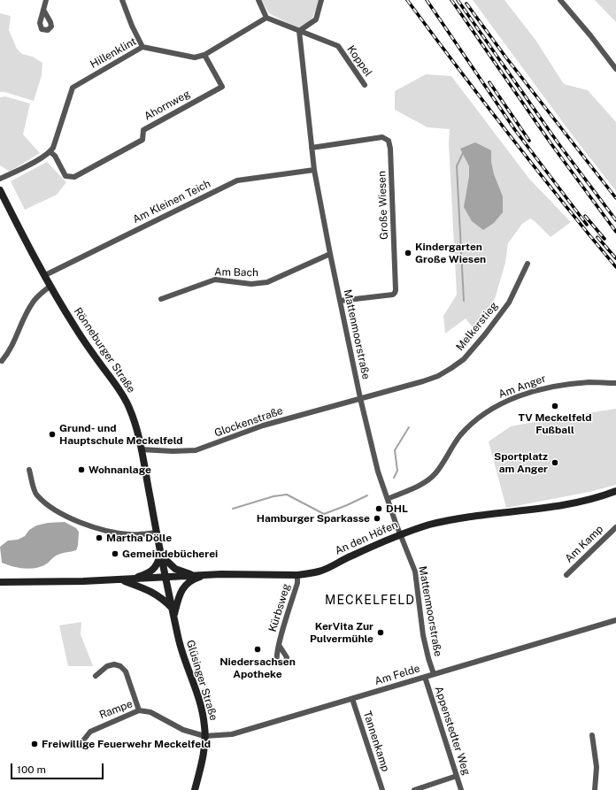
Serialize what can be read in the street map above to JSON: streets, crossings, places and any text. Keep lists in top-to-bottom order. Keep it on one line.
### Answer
{"streets":{"street":["Hillenklint","Koppel","Ahornweg","Am Kleinen Teich","Große Wiesen","Am Bach","Melkerstieg","Mattenmoorstraße","Rönneburger Straße","Am Anger","Glockenstraße","An den Höfen","Am Kamp","Kürbsweg","Am Felde","Glüsinger Straße","Rampe","Appenstedter Weg","Tannenkamp"]},"crossings":[["Hillenklint","Ahornweg"],["Koppel","Mattenmoorstraße"],["Am Kleinen Teich","Mattenmoorstraße"],["Am Kleinen Teich","Rönneburger Straße"],["Große Wiesen","Mattenmoorstraße"],["Am Bach","Mattenmoorstraße"],["Melkerstieg","Mattenmoorstraße"],["Melkerstieg","Glockenstraße"],["Mattenmoorstraße","Am Anger"],["Mattenmoorstraße","Glockenstraße"],["Mattenmoorstraße","An den Höfen"],["Mattenmoorstraße","Am Felde"],["Rönneburger Straße","Glockenstraße"],["Rönneburger Straße","An den Höfen"],["Rönneburger Straße","Glüsinger Straße"],["An den Höfen","Kürbsweg"],["An den Höfen","Glüsinger Straße"],["Am Felde","Glüsinger Straße"],["Am Felde","Rampe"],["Am Felde","Appenstedter Weg"],["Am Felde","Tannenkamp"],["Glüsinger Straße","Rampe"]],"districts":["MECKELFELD"],"places":["Kindergarten Große Wiesen","TV Meckelfeld Fußball","Grund- und Hauptschule Meckelfeld","Sportplatz am Anger","Wohnanlage","DHL","Hamburger Sparkasse","Martha Dölle","Gemeindebücherei","KerVita Zur Pulvermühle","Niedersachsen Apotheke","Freiwillige Feuerwehr Meckelfeld"],"scale_bar":"100 m"}
